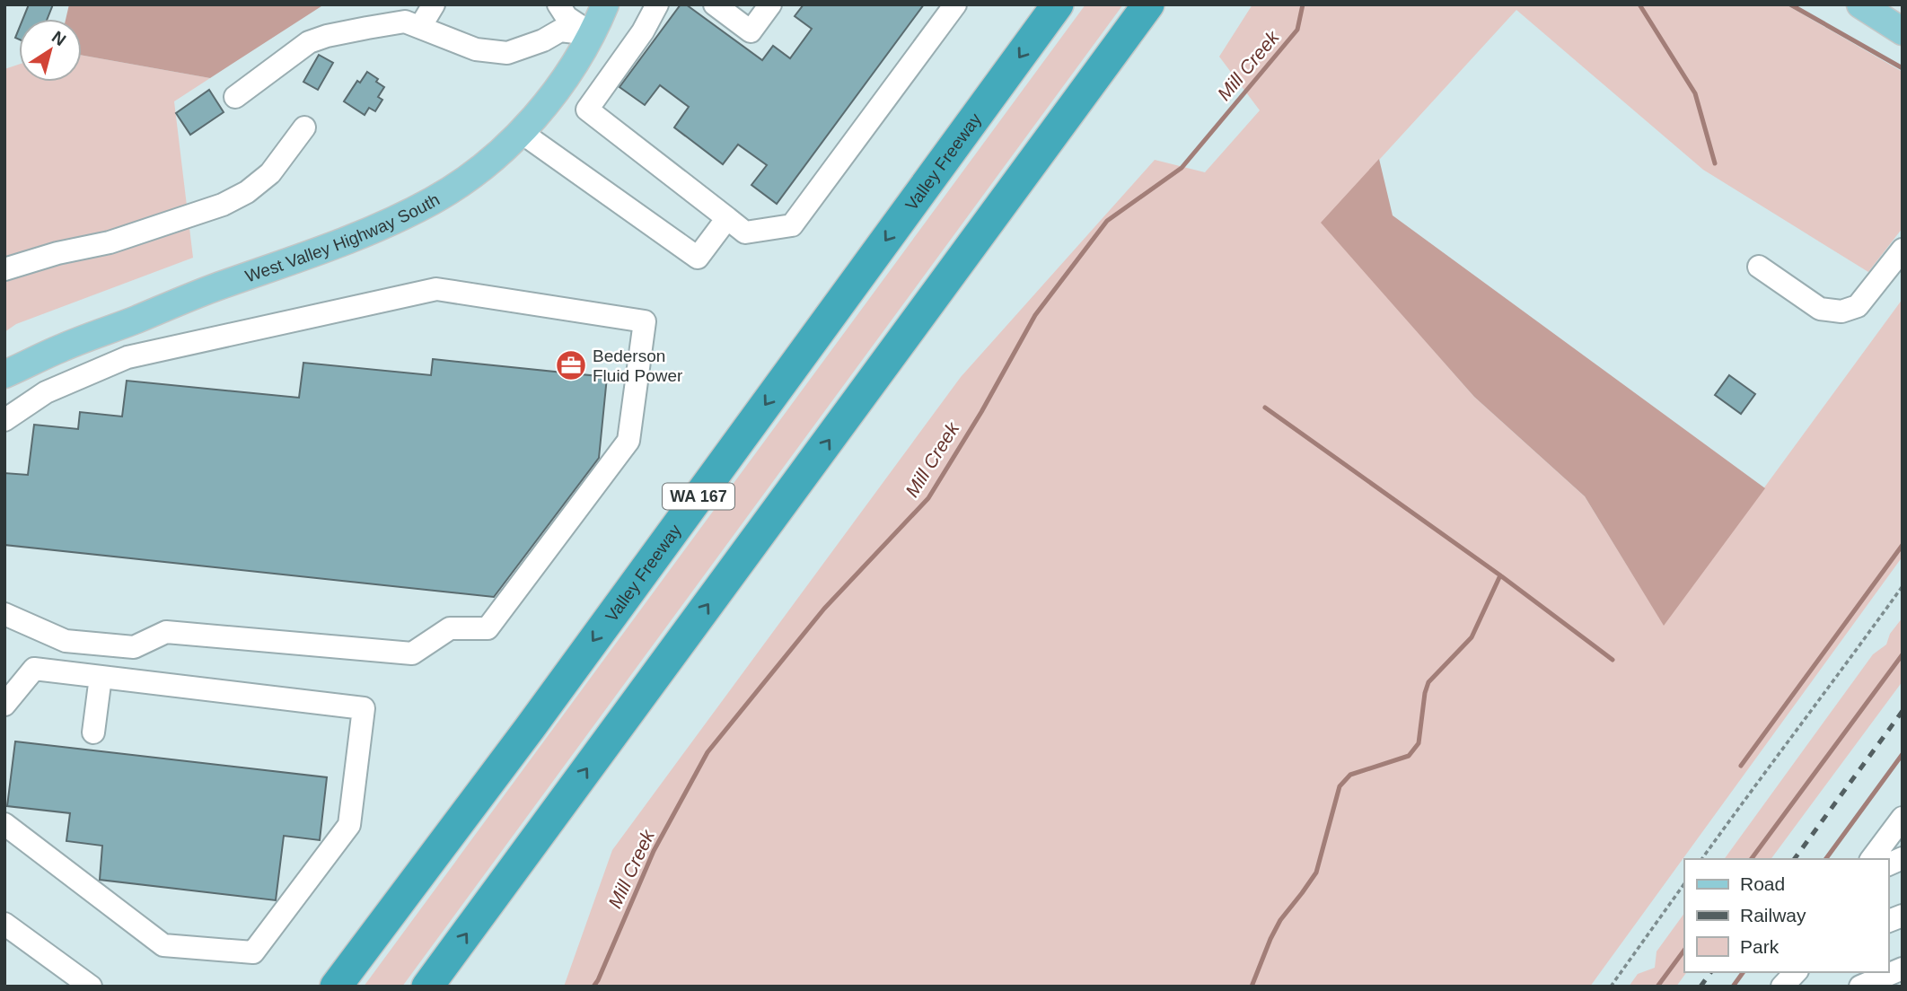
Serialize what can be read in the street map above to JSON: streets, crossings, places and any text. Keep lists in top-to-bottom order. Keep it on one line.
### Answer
{"streets":{"highway":["Valley Freeway","WA 167"],"main road":["West Valley Highway South"]},"water":["Mill Creek"],"places":{"office":["Bederson Fluid Power"]},"legend":["Road","Railway","Park"],"north":"top right"}
